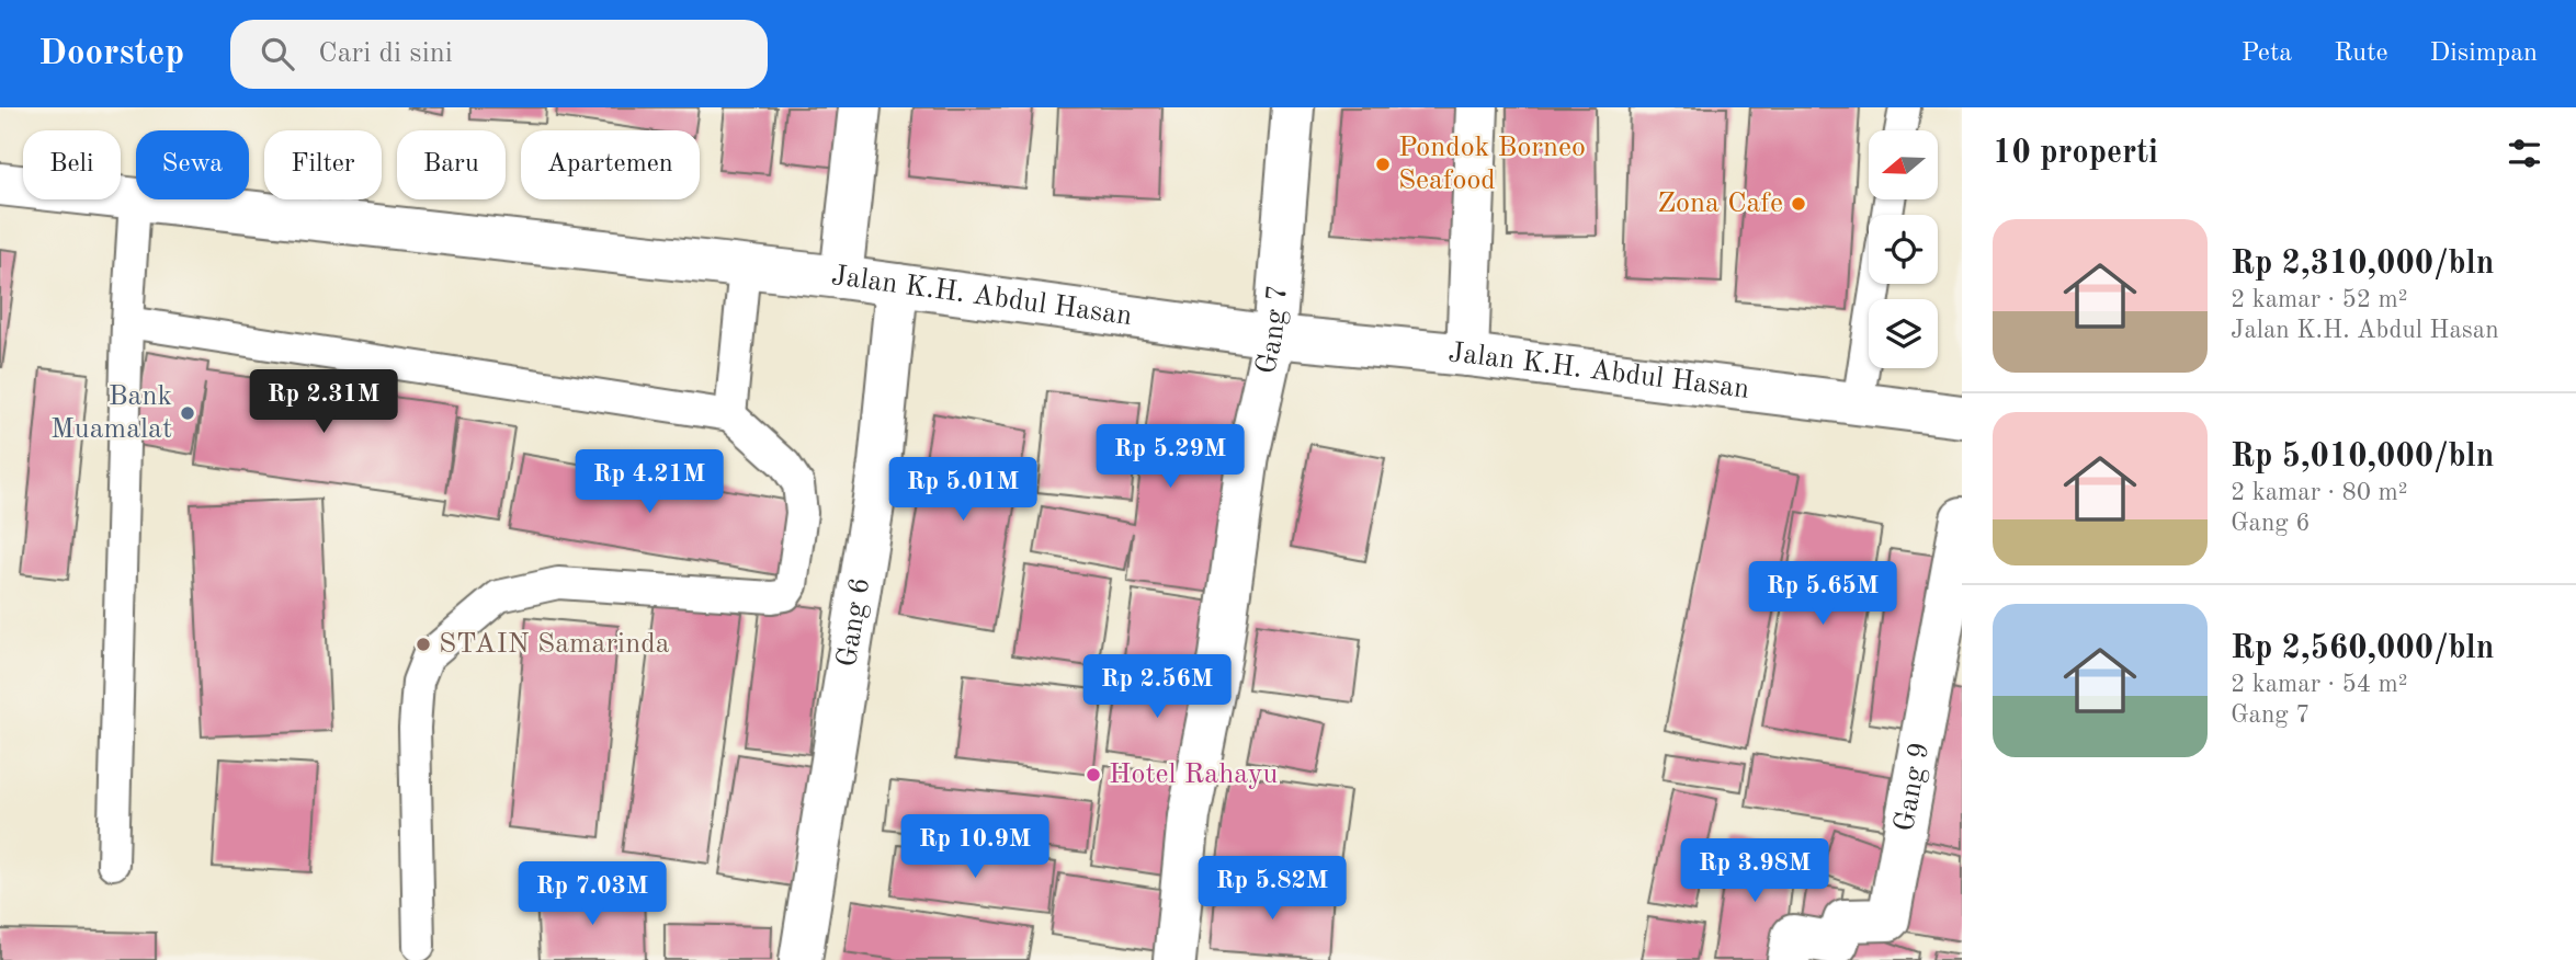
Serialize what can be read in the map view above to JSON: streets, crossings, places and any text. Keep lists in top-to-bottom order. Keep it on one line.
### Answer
{"streets":{"street":["Jalan K.H. Abdul Hasan","Gang 7","Gang 6","Gang 9"]},"crossings":[["Jalan K.H. Abdul Hasan","Gang 7"],["Jalan K.H. Abdul Hasan","Gang 6"]],"places":["Pondok Borneo Seafood","Zona Cafe","Bank Muamalat","STAIN Samarinda","Hotel Rahayu"],"north":"left","page":{"header":"Doorstep","search":"Cari di sini","nav":["Peta","Rute","Disimpan"],"heading":"10 properti","chip":["Beli","Sewa","Filter","Baru","Apartemen"],"list":[{"name":"Rp 2,310,000/bln","note":"2 kamar · 52 m² · Jalan K.H. Abdul Hasan"},{"name":"Rp 5,010,000/bln","note":"2 kamar · 80 m² · Gang 6"},{"name":"Rp 2,560,000/bln","note":"2 kamar · 54 m² · Gang 7"}],"price":["Rp 2.31M","Rp 5.29M","Rp 4.21M","Rp 5.01M","Rp 5.65M","Rp 2.56M","Rp 10.9M","Rp 3.98M","Rp 5.82M","Rp 7.03M"]}}
